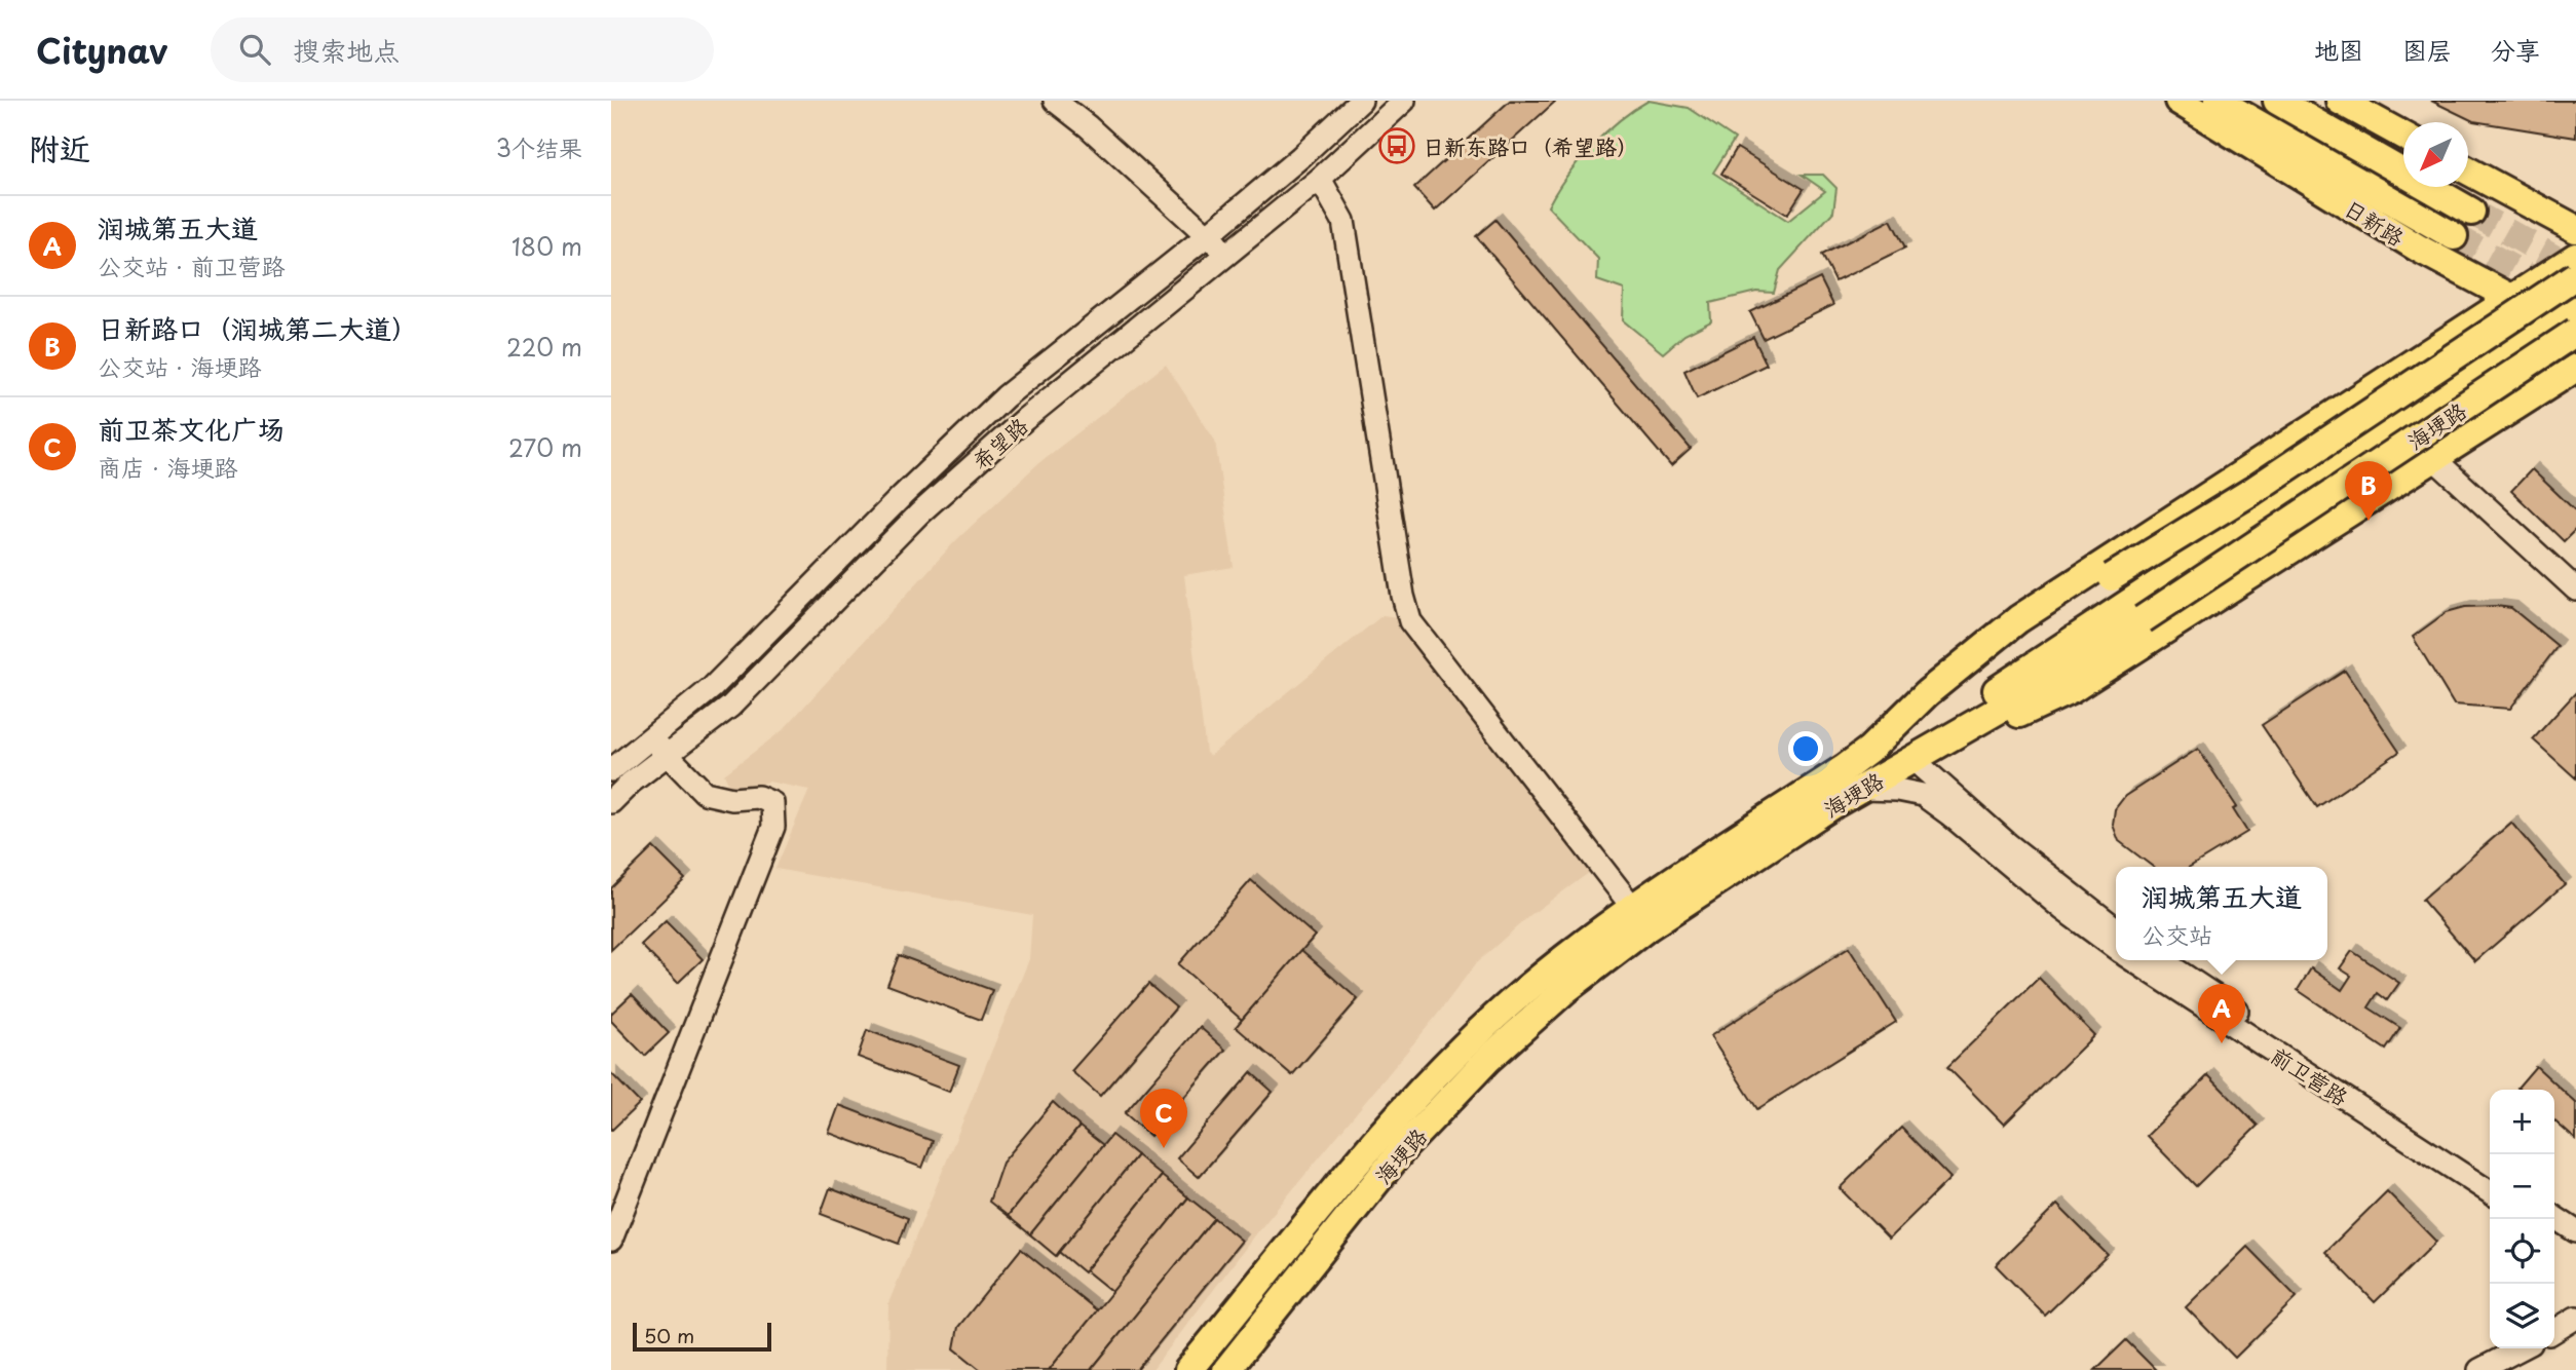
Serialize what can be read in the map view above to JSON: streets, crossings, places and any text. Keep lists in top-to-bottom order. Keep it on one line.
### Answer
{"streets":{"main road":["日新路","海埂路"],"street":["希望路","前卫营路"]},"crossings":[["日新路","海埂路"],["海埂路","前卫营路"]],"places":{"bus stop":["日新东路口（希望路）"]},"scale_bar":"50 m","north":"bottom left","page":{"header":"Citynav","search":"搜索地点","nav":["地图","图层","分享"],"heading":["附近","3个结果"],"list":[{"mark":"A","name":"润城第五大道","note":"公交站 · 前卫营路","value":"180 m"},{"mark":"B","name":"日新路口（润城第二大道）","note":"公交站 · 海埂路","value":"220 m"},{"mark":"C","name":"前卫茶文化广场","note":"商店 · 海埂路","value":"270 m"}],"pins":["B","A","C"],"popup":["润城第五大道","公交站"],"map_buttons":["+","−"],"scale":"50 m"}}
